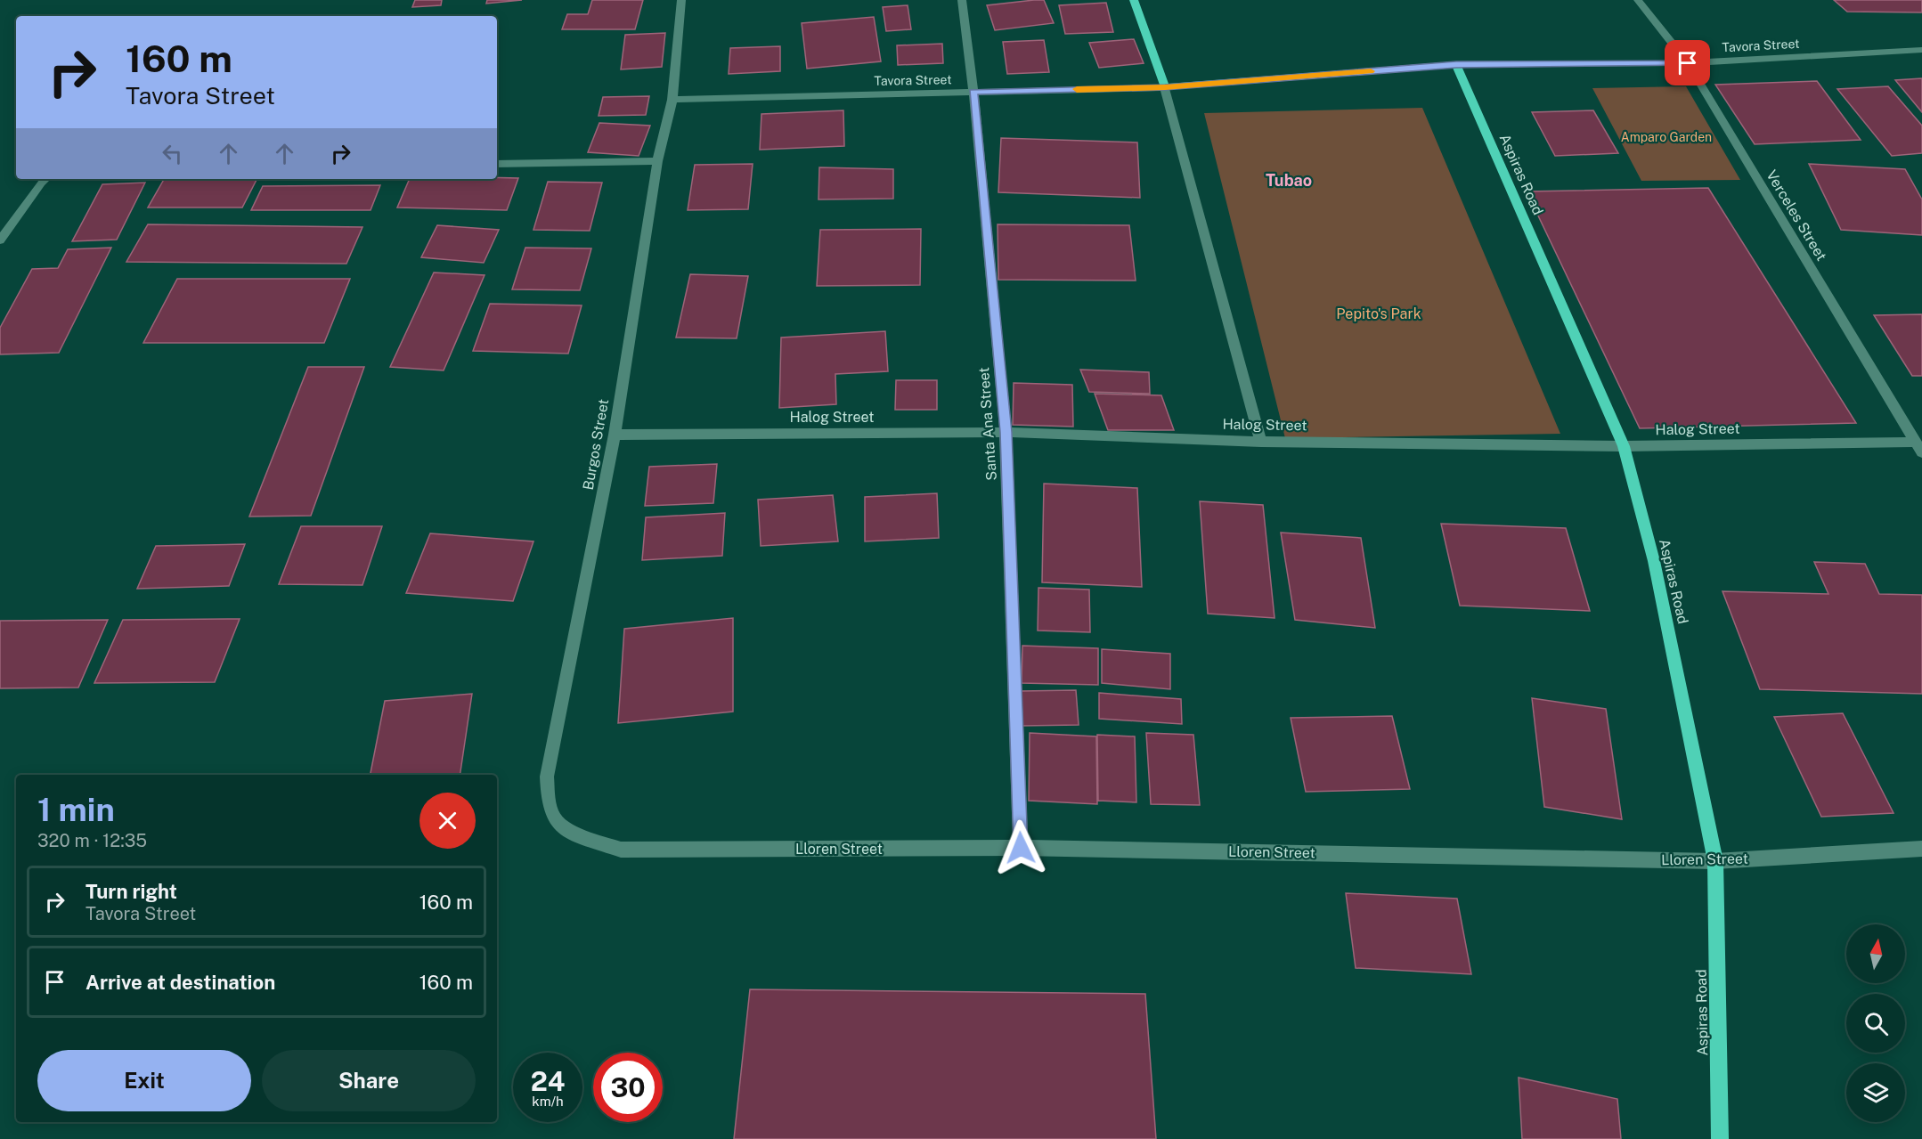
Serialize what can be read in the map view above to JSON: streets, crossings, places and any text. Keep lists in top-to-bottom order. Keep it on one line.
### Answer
{"streets":{"main road":["Tavora Street","Aspiras Road"],"street":["Verceles Street","Halog Street","Santa Ana Street","Burgos Street","Lloren Street"]},"crossings":[["Tavora Street","Aspiras Road"],["Tavora Street","Verceles Street"],["Tavora Street","Santa Ana Street"],["Tavora Street","Burgos Street"],["Aspiras Road","Halog Street"],["Aspiras Road","Lloren Street"],["Verceles Street","Halog Street"],["Halog Street","Santa Ana Street"],["Halog Street","Burgos Street"],["Santa Ana Street","Lloren Street"],["Burgos Street","Lloren Street"]],"districts":["Tubao"],"parks":["Amparo Garden","Pepito's Park"],"north":"top","page":{"turn":["160 m","Tavora Street"],"heading":["1 min","320 m · 12:35"],"list":[{"name":"Turn right","note":"Tavora Street","value":"160 m"},{"name":"Arrive at destination","value":"160 m"}],"buttons":["Exit","Share"],"speed":"24 km/h","limit":"30"}}
